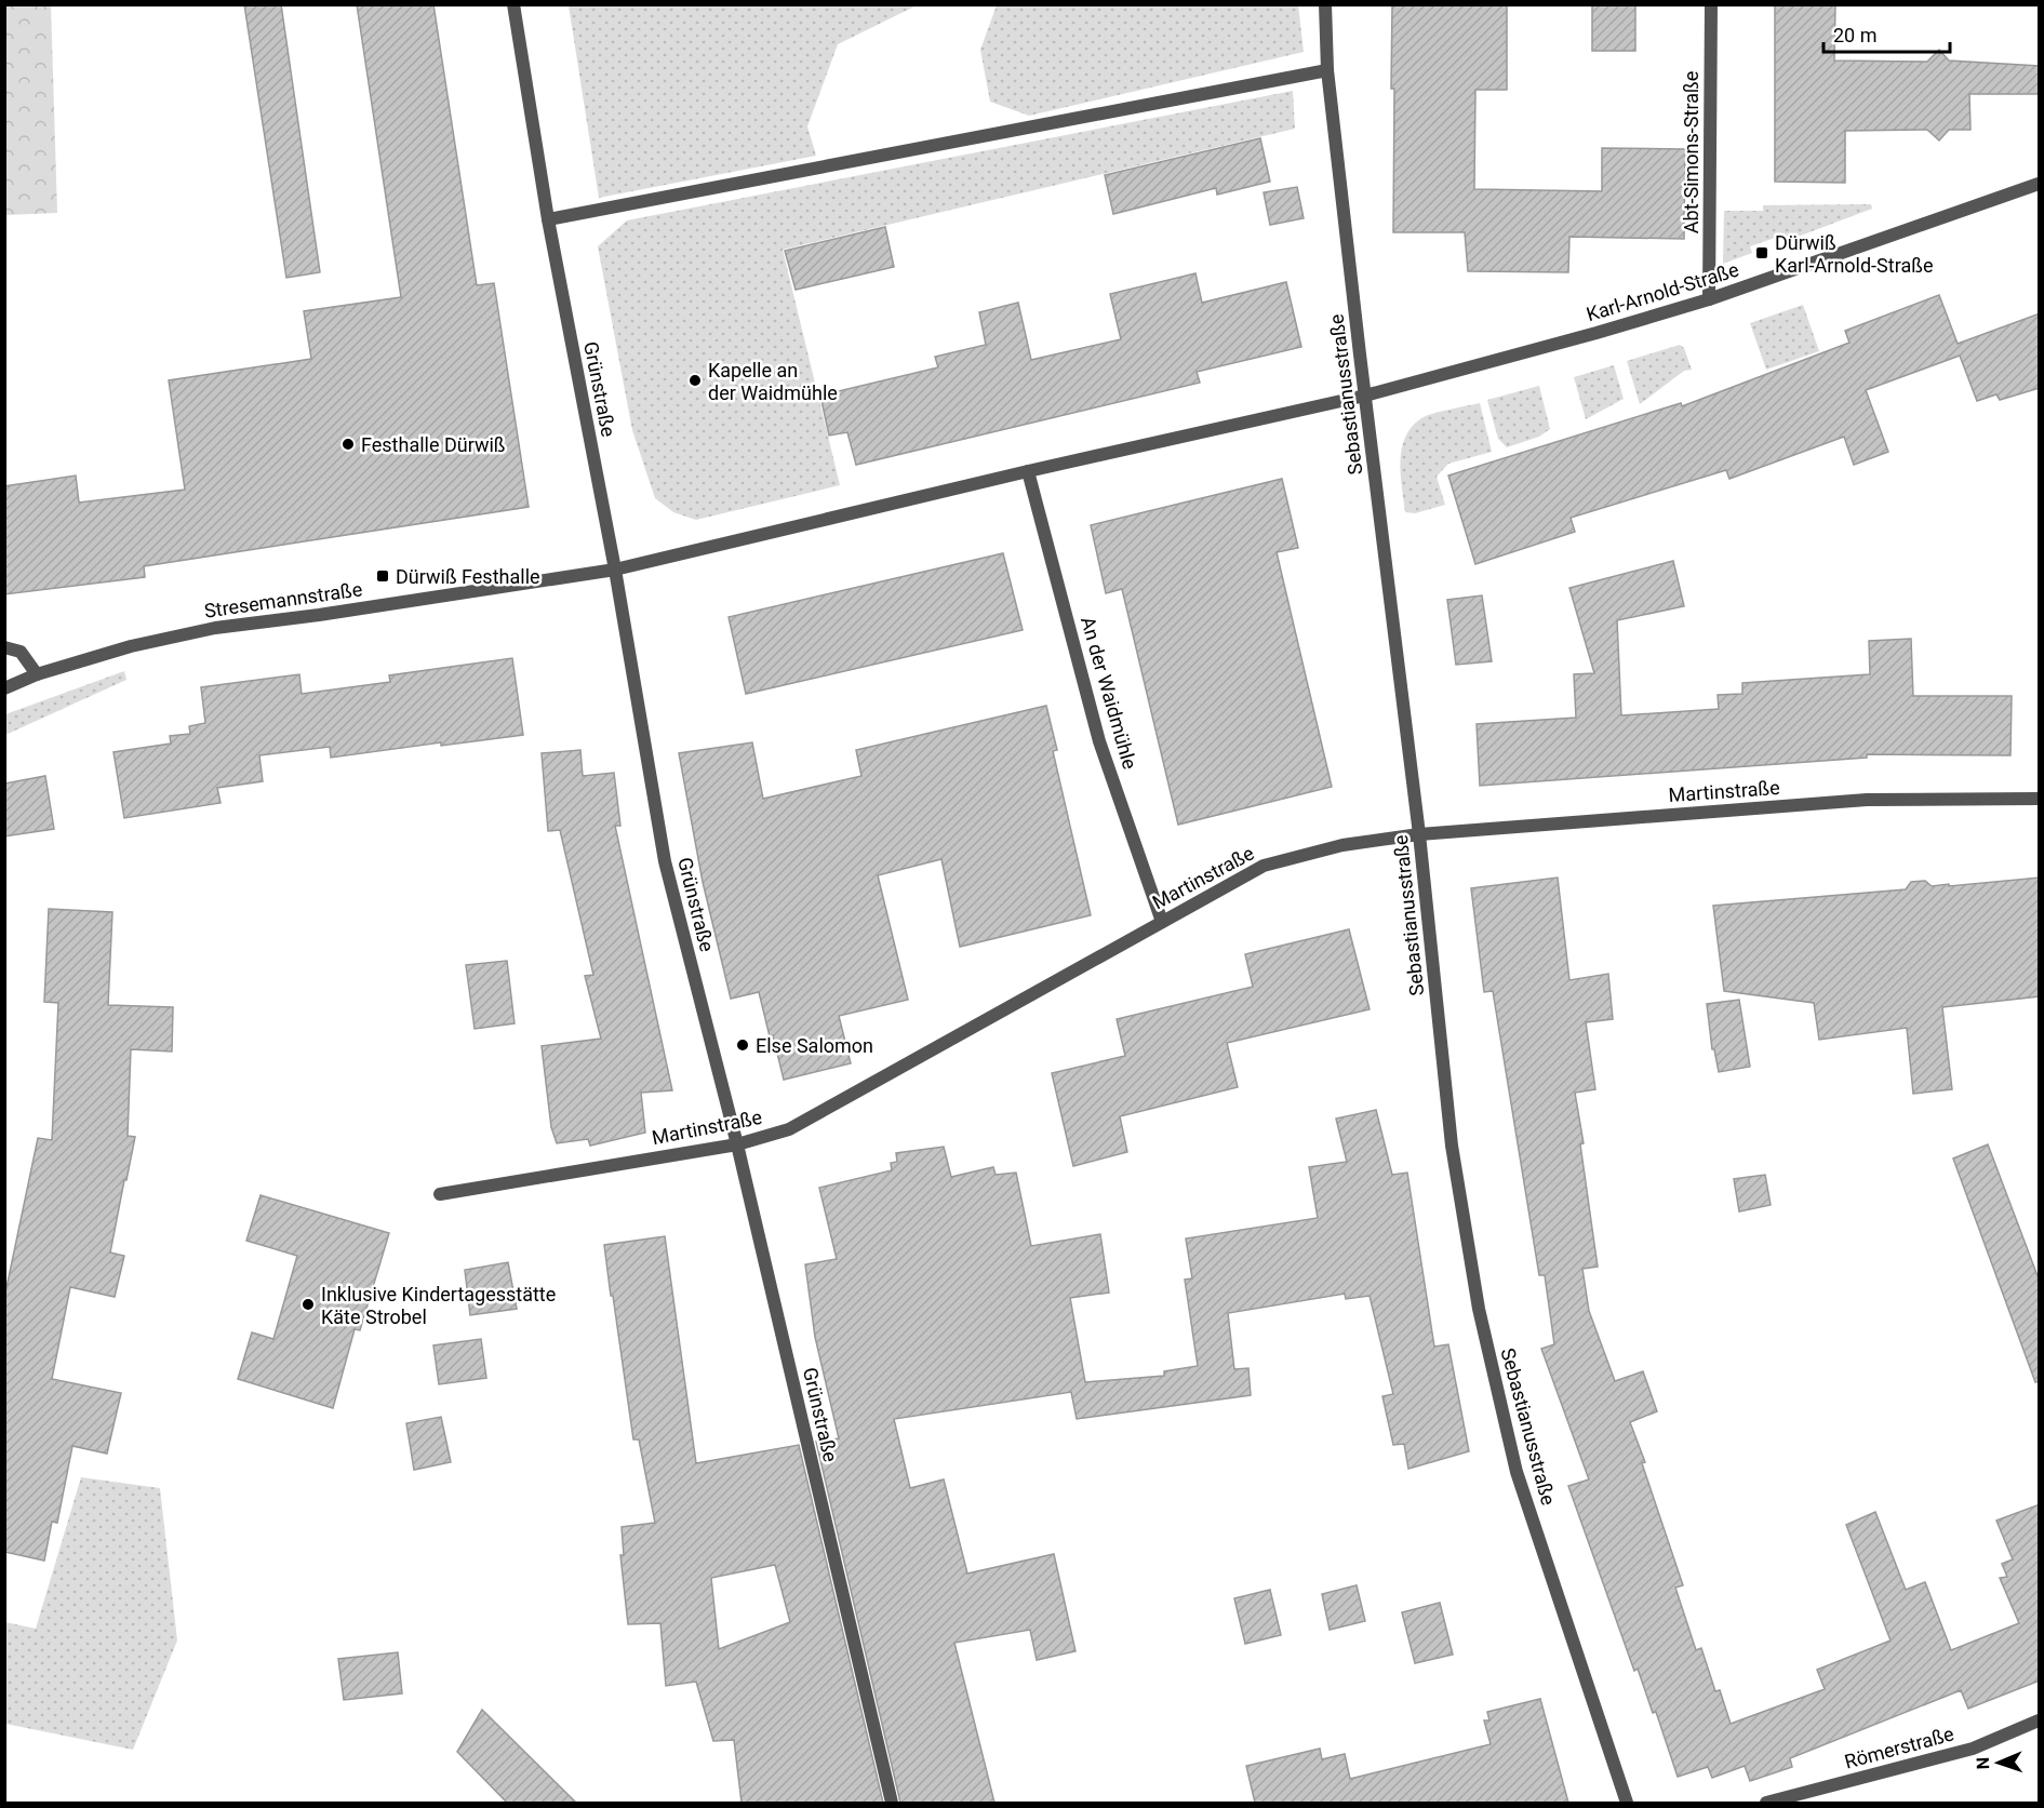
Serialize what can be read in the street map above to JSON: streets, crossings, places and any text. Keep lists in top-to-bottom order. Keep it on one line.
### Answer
{"streets":{"street":["Abt-Simons-Straße","Karl-Arnold-Straße","Grünstraße","Sebastianusstraße","Stresemannstraße","An der Waidmühle","Martinstraße","Römerstraße"]},"crossings":[["Abt-Simons-Straße","Karl-Arnold-Straße"],["Karl-Arnold-Straße","Sebastianusstraße"],["Grünstraße","Stresemannstraße"],["Grünstraße","Martinstraße"],["Sebastianusstraße","Martinstraße"],["An der Waidmühle","Martinstraße"]],"places":{"transit":["Dürwiß Karl-Arnold-Straße","Dürwiß Festhalle"],"other":["Kapelle an der Waidmühle","Festhalle Dürwiß","Else Salomon","Inklusive Kindertagesstätte Käte Strobel"]},"scale_bar":"20 m","north":"left"}
